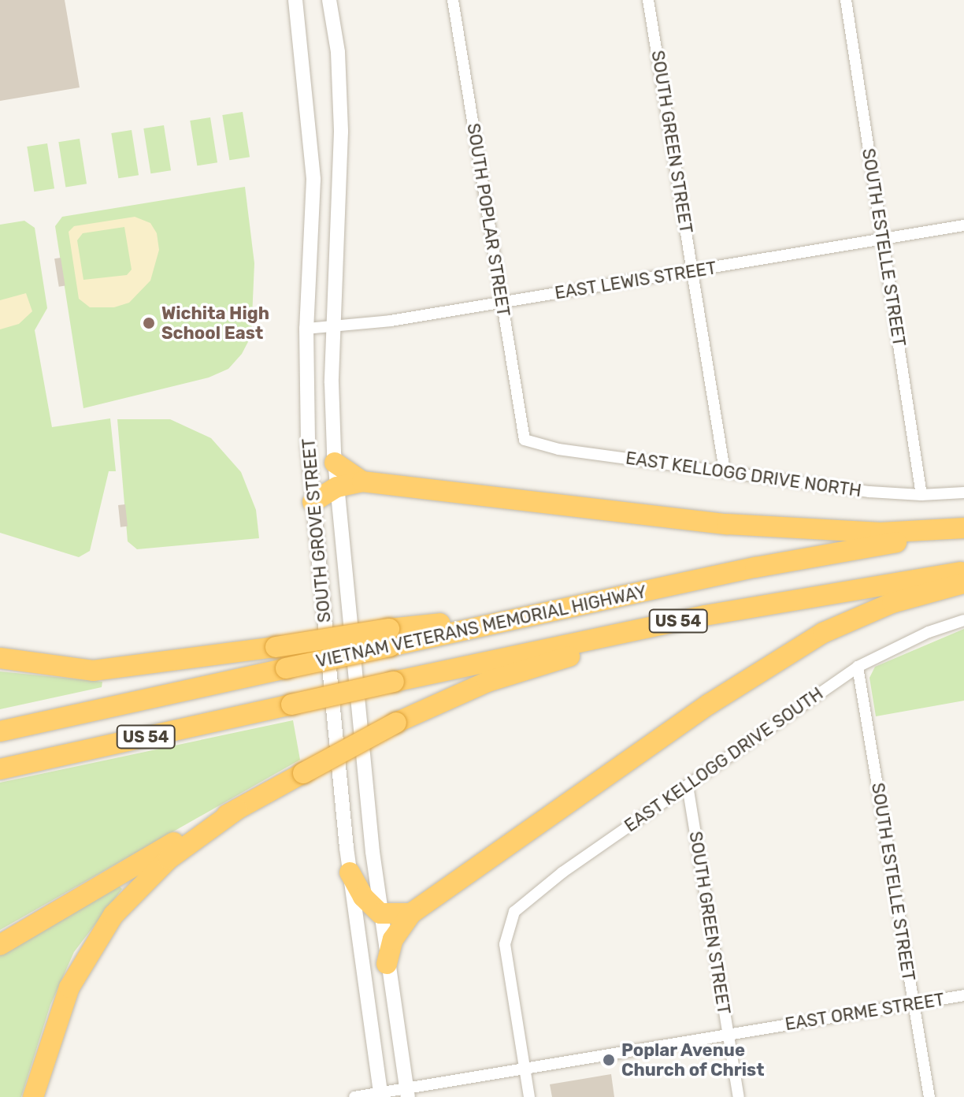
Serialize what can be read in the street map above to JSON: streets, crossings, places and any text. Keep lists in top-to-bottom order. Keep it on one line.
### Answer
{"streets":{"highway":["US 54","VIETNAM VETERANS MEMORIAL HIGHWAY"],"street":["SOUTH GREEN STREET","SOUTH POPLAR STREET","SOUTH ESTELLE STREET","EAST LEWIS STREET","EAST KELLOGG DRIVE NORTH","SOUTH GROVE STREET","EAST KELLOGG DRIVE SOUTH","EAST ORME STREET"]},"crossings":[["SOUTH GREEN STREET","EAST LEWIS STREET"],["SOUTH GREEN STREET","EAST KELLOGG DRIVE NORTH"],["SOUTH GREEN STREET","EAST KELLOGG DRIVE SOUTH"],["SOUTH GREEN STREET","EAST ORME STREET"],["SOUTH POPLAR STREET","EAST LEWIS STREET"],["SOUTH POPLAR STREET","EAST KELLOGG DRIVE NORTH"],["SOUTH ESTELLE STREET","EAST LEWIS STREET"],["SOUTH ESTELLE STREET","EAST KELLOGG DRIVE NORTH"],["SOUTH ESTELLE STREET","EAST KELLOGG DRIVE SOUTH"],["SOUTH ESTELLE STREET","EAST ORME STREET"],["EAST LEWIS STREET","SOUTH GROVE STREET"],["SOUTH GROVE STREET","EAST ORME STREET"],["EAST KELLOGG DRIVE SOUTH","EAST ORME STREET"]],"places":["Wichita High School East","Poplar Avenue Church of Christ"]}
